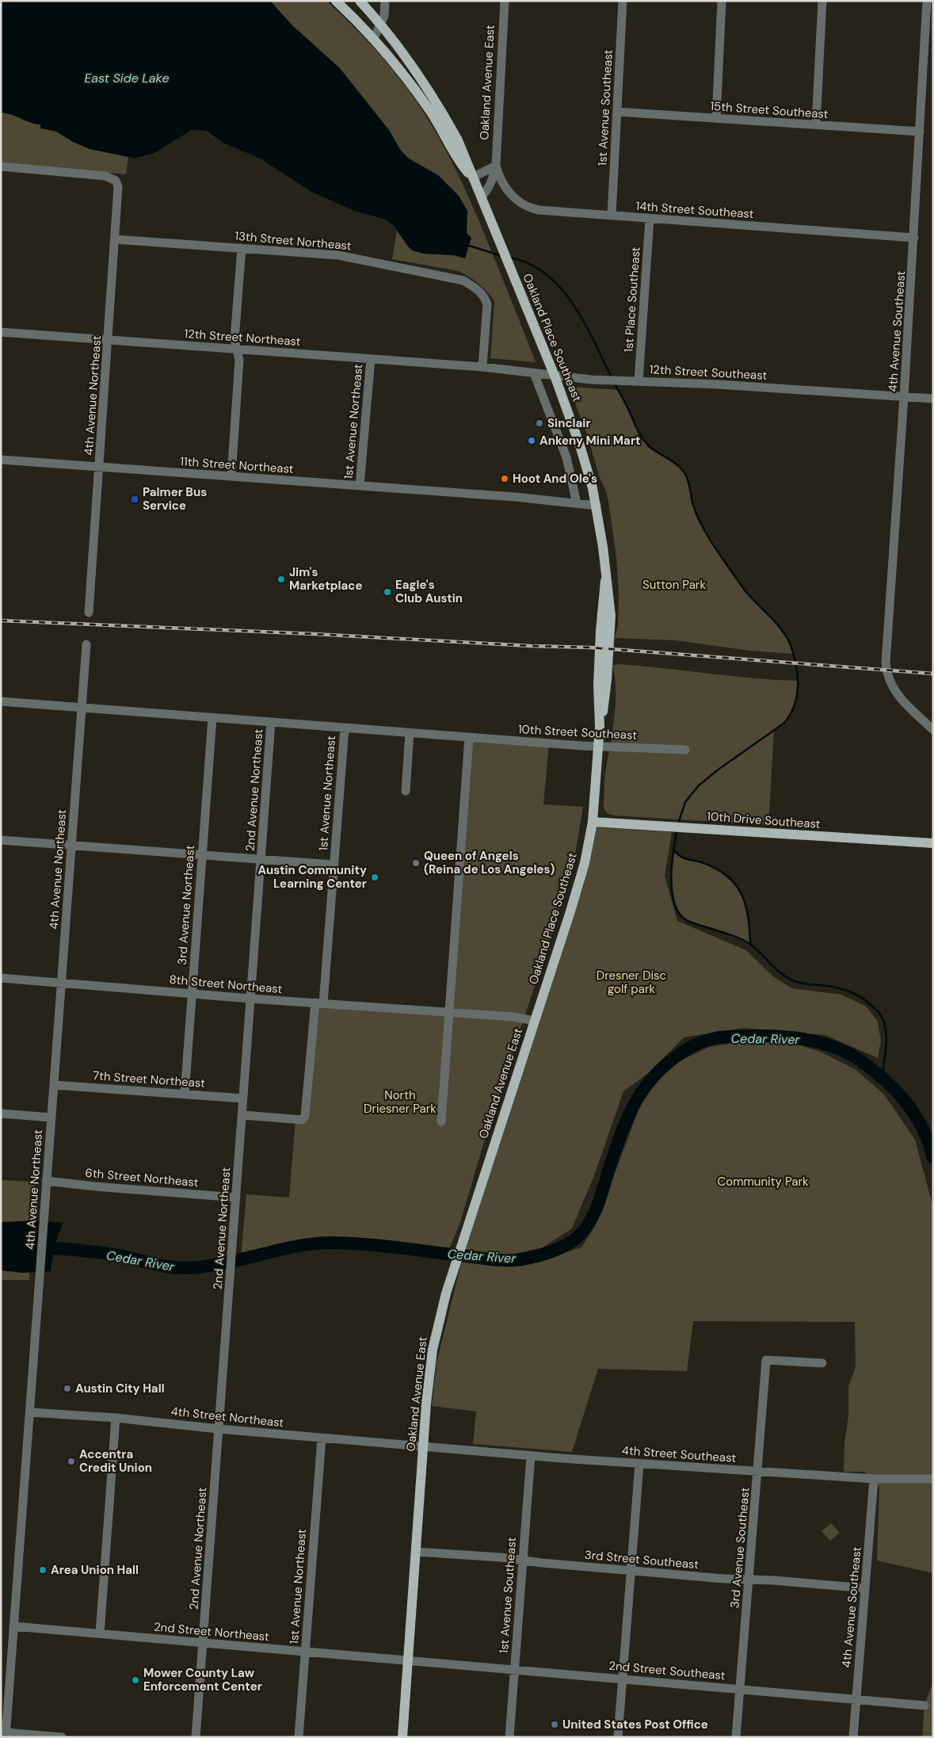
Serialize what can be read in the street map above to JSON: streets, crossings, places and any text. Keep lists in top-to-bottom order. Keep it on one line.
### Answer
{"streets":{"main road":["Oakland Avenue East","Oakland Place Southeast","10th Drive Southeast"],"street":["1st Avenue Southeast","15th Street Southeast","14th Street Southeast","13th Street Northeast","1st Place Southeast","4th Avenue Southeast","12th Street Northeast","12th Street Southeast","4th Avenue Northeast","1st Avenue Northeast","11th Street Northeast","10th Street Southeast","2nd Avenue Northeast","3rd Avenue Northeast","8th Street Northeast","7th Street Northeast","6th Street Northeast","4th Street Northeast","4th Street Southeast","3rd Avenue Southeast","3rd Street Southeast","2nd Street Northeast","2nd Street Southeast"]},"crossings":[["Oakland Avenue East","14th Street Southeast"],["Oakland Avenue East","Oakland Place Southeast"],["Oakland Avenue East","8th Street Northeast"],["Oakland Avenue East","4th Street Northeast"],["Oakland Avenue East","4th Street Southeast"],["Oakland Avenue East","3rd Street Southeast"],["Oakland Avenue East","2nd Street Northeast"],["Oakland Avenue East","2nd Street Southeast"],["1st Avenue Southeast","15th Street Southeast"],["1st Avenue Southeast","14th Street Southeast"],["1st Avenue Southeast","4th Street Southeast"],["1st Avenue Southeast","3rd Street Southeast"],["1st Avenue Southeast","2nd Street Southeast"],["15th Street Southeast","4th Avenue Southeast"],["14th Street Southeast","1st Place Southeast"],["14th Street Southeast","4th Avenue Southeast"],["13th Street Northeast","12th Street Northeast"],["13th Street Northeast","12th Street Southeast"],["13th Street Northeast","4th Avenue Northeast"],["1st Place Southeast","12th Street Southeast"],["4th Avenue Southeast","12th Street Southeast"],["4th Avenue Southeast","4th Street Southeast"],["4th Avenue Southeast","3rd Street Southeast"],["4th Avenue Southeast","2nd Street Southeast"],["12th Street Northeast","12th Street Southeast"],["12th Street Northeast","4th Avenue Northeast"],["12th Street Northeast","1st Avenue Northeast"],["Oakland Place Southeast","12th Street Southeast"],["Oakland Place Southeast","11th Street Northeast"],["Oakland Place Southeast","10th Street Southeast"],["Oakland Place Southeast","10th Drive Southeast"],["Oakland Place Southeast","8th Street Northeast"],["4th Avenue Northeast","11th Street Northeast"],["4th Avenue Northeast","10th Street Southeast"],["4th Avenue Northeast","8th Street Northeast"],["4th Avenue Northeast","7th Street Northeast"],["4th Avenue Northeast","6th Street Northeast"],["4th Avenue Northeast","4th Street Northeast"],["4th Avenue Northeast","2nd Street Northeast"],["1st Avenue Northeast","11th Street Northeast"],["1st Avenue Northeast","10th Street Southeast"],["1st Avenue Northeast","2nd Avenue Northeast"],["1st Avenue Northeast","8th Street Northeast"],["1st Avenue Northeast","4th Street Northeast"],["1st Avenue Northeast","2nd Street Northeast"],["10th Street Southeast","2nd Avenue Northeast"],["10th Street Southeast","3rd Avenue Northeast"],["2nd Avenue Northeast","8th Street Northeast"],["2nd Avenue Northeast","7th Street Northeast"],["2nd Avenue Northeast","6th Street Northeast"],["2nd Avenue Northeast","4th Street Northeast"],["2nd Avenue Northeast","2nd Street Northeast"],["3rd Avenue Northeast","8th Street Northeast"],["3rd Avenue Northeast","7th Street Northeast"],["4th Street Northeast","4th Street Southeast"],["4th Street Southeast","3rd Avenue Southeast"],["3rd Avenue Southeast","3rd Street Southeast"],["3rd Avenue Southeast","2nd Street Southeast"],["2nd Street Northeast","2nd Street Southeast"]],"water":["East Side Lake","Cedar River"],"parks":["Sutton Park","Dresner Disc golf park","North Driesner Park","Community Park"],"places":{"other":["Sinclair","Ankeny Mini Mart","Hoot And Ole's","Jim's Marketplace","Eagle's Club Austin","Queen of Angels (Reina de Los Angeles)","Austin Community Learning Center","Austin City Hall","Accentra Credit Union","Area Union Hall","Mower County Law Enforcement Center","United States Post Office"],"transit":["Palmer Bus Service"]}}
